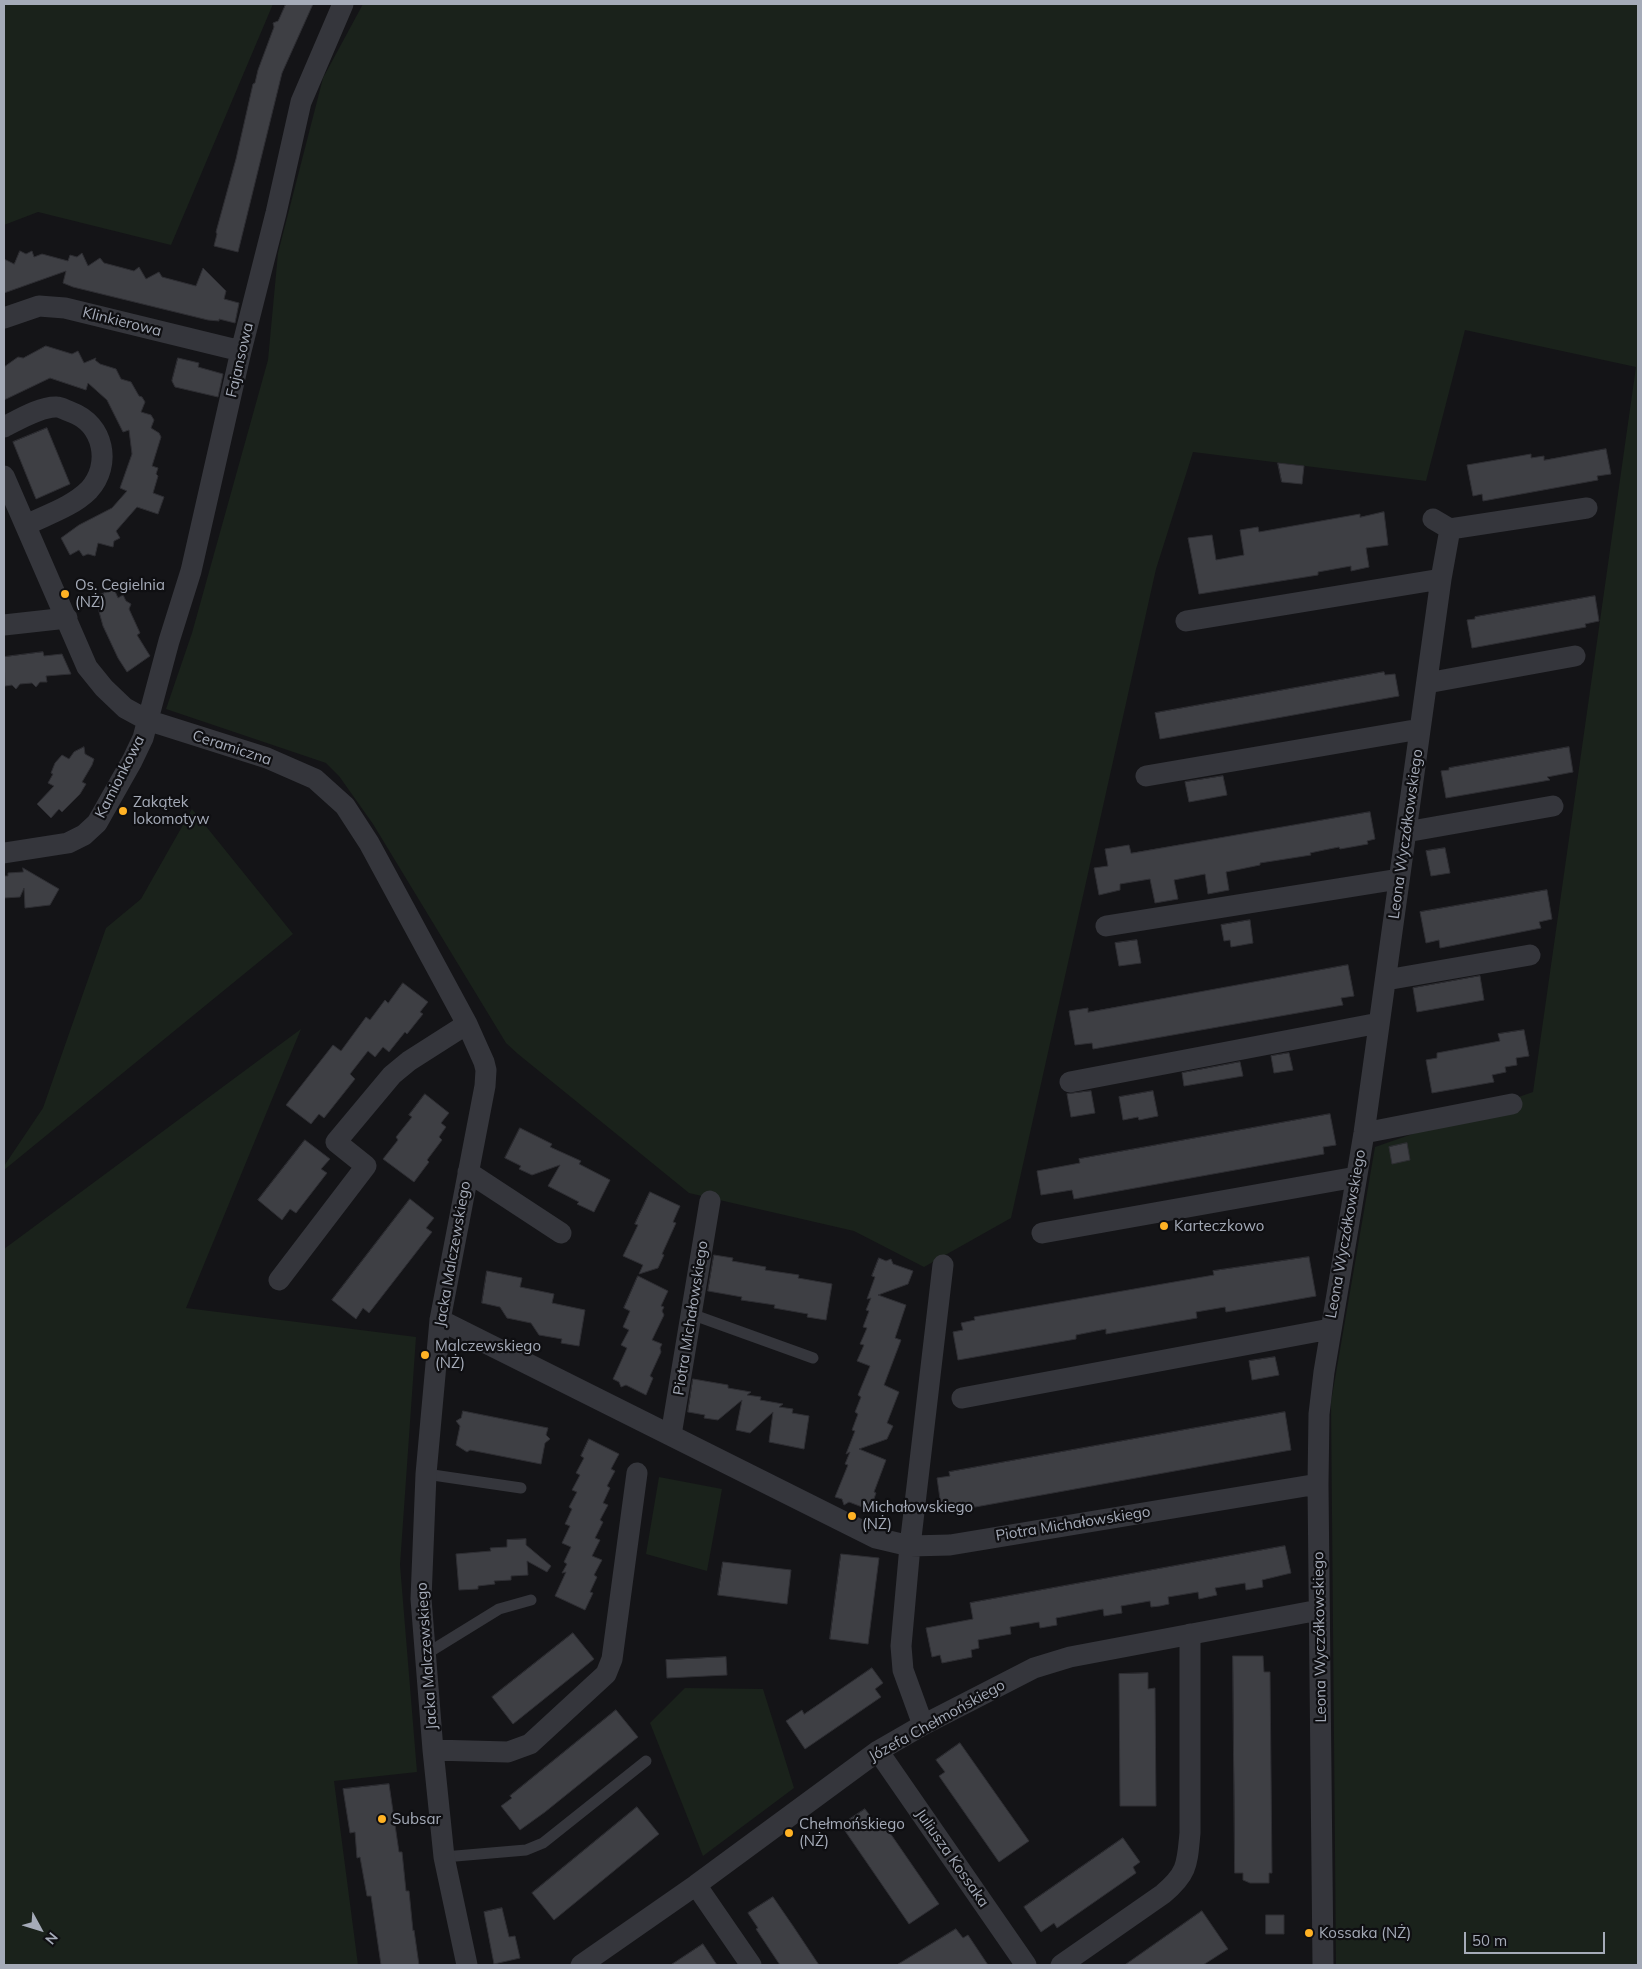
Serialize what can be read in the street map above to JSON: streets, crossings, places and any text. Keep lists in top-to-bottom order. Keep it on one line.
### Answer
{"streets":{"street":["Klinkierowa","Fajansowa","Ceramiczna","Kamionkowa","Leona Wyczółkowskiego","Jacka Malczewskiego","Piotra Michałowskiego","Józefa Chełmońskiego","Juliusza Kossaka"]},"crossings":[["Klinkierowa","Fajansowa"],["Fajansowa","Ceramiczna"],["Fajansowa","Kamionkowa"],["Ceramiczna","Kamionkowa"],["Ceramiczna","Jacka Malczewskiego"],["Leona Wyczółkowskiego","Piotra Michałowskiego"],["Leona Wyczółkowskiego","Józefa Chełmońskiego"],["Jacka Malczewskiego","Piotra Michałowskiego"],["Józefa Chełmońskiego","Juliusza Kossaka"]],"places":["Os. Cegielnia (NŻ)","Zakątek lokomotyw","Karteczkowo","Malczewskiego (NŻ)","Michałowskiego (NŻ)","Subsar","Chełmońskiego (NŻ)","Kossaka (NŻ)"],"scale_bar":"50 m","north":"bottom right"}
